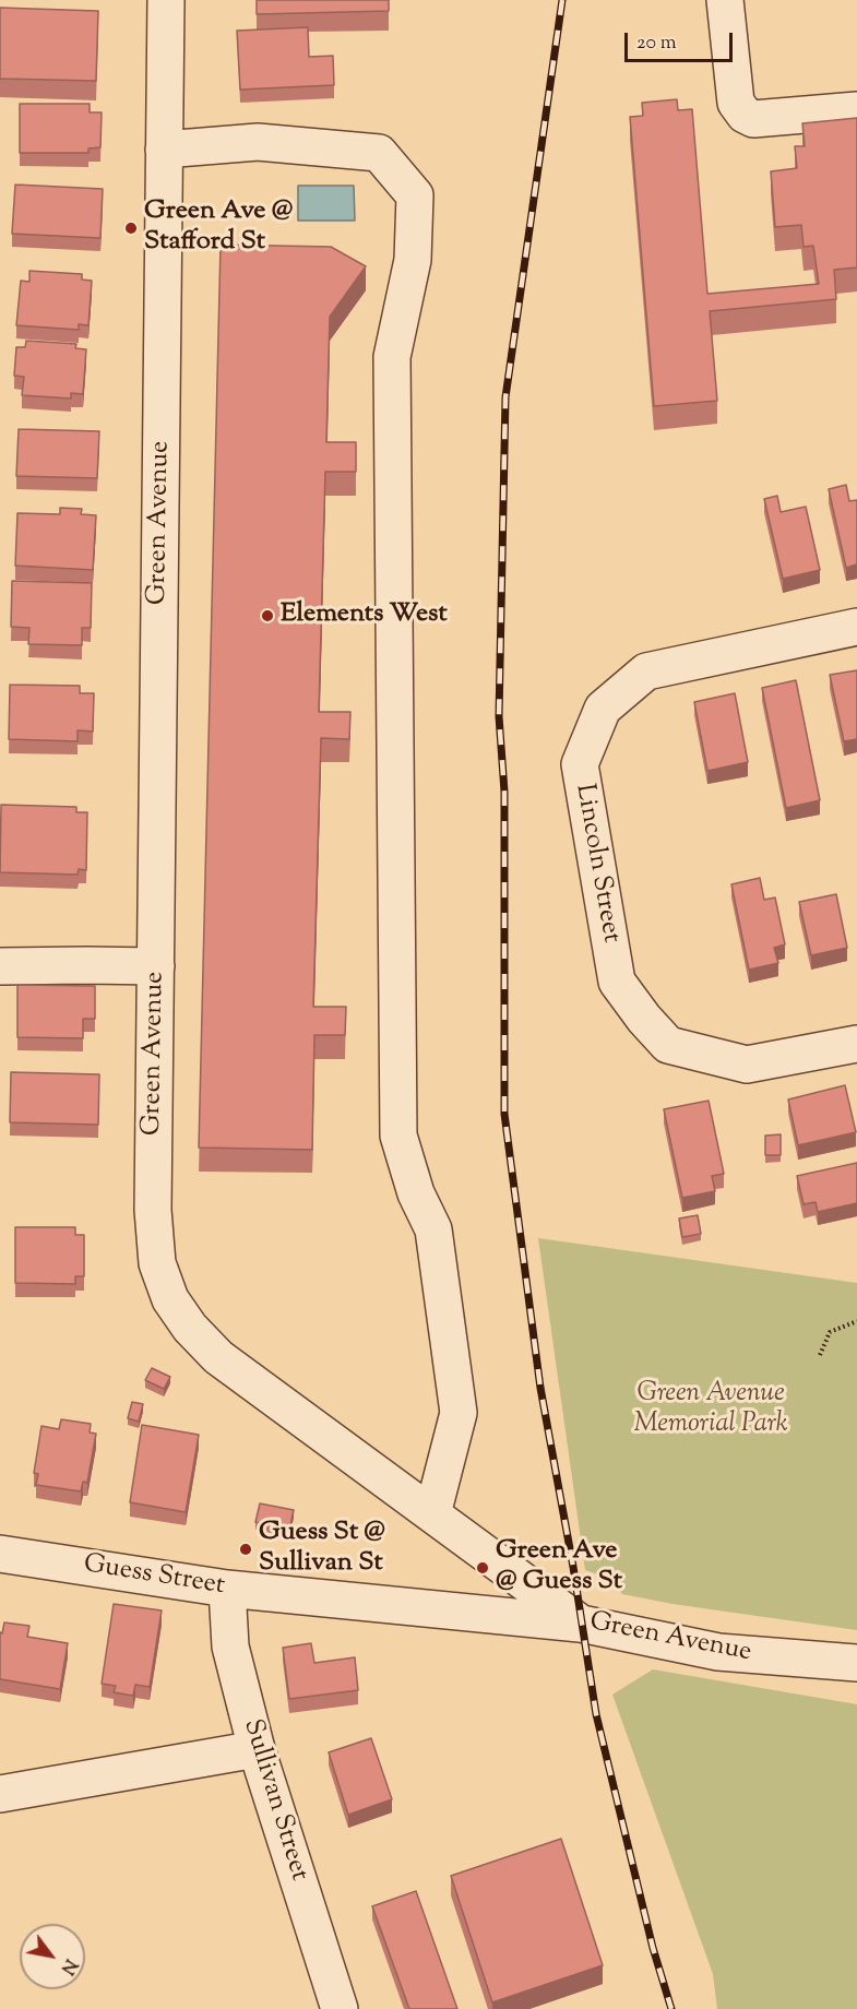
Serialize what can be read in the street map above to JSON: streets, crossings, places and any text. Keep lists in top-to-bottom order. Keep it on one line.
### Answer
{"streets":{"street":["Green Avenue","Lincoln Street","Guess Street","Sullivan Street"]},"crossings":[["Green Avenue","Guess Street"],["Guess Street","Sullivan Street"]],"parks":["Green Avenue Memorial Park"],"places":["Green Ave @ Stafford St","Elements West","Guess St @ Sullivan St","Green Ave @ Guess St"],"scale_bar":"20 m","north":"bottom right"}
